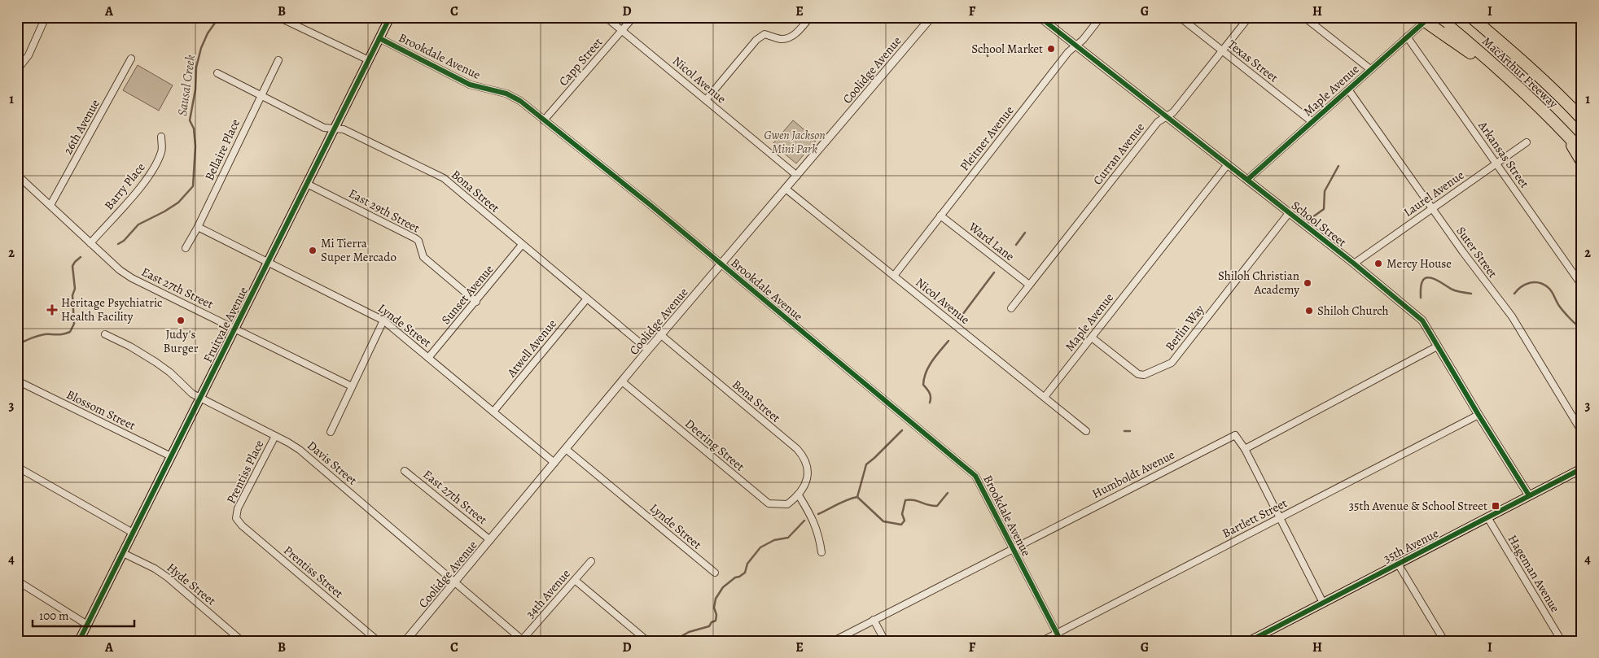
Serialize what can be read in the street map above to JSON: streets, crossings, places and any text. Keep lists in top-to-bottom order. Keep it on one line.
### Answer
{"streets":{"highway":["MacArthur Freeway"],"main road":["Fruitvale Avenue","35th Avenue"],"street":["Brookdale Avenue","Texas Street","Capp Street","Coolidge Avenue","Nicol Avenue","Maple Avenue","26th Avenue","Pleitner Avenue","Bellaire Place","Curran Avenue","Arkansas Street","Barry Place","Bona Street","Laurel Avenue","East 29th Street","School Street","Ward Lane","Suter Street","East 27th Street","Sunset Avenue","Lynde Street","Berlin Way","Atwell Avenue","Blossom Street","Deering Street","Davis Street","Prentiss Place","Humboldt Avenue","Bartlett Street","Prentiss Street","Hageman Avenue","Hyde Street","34th Avenue"]},"crossings":[["Brookdale Avenue","Capp Street"],["Brookdale Avenue","Coolidge Avenue"],["Brookdale Avenue","Fruitvale Avenue"],["Brookdale Avenue","Humboldt Avenue"],["Brookdale Avenue","Bartlett Street"],["Texas Street","Maple Avenue"],["Texas Street","Curran Avenue"],["Capp Street","Nicol Avenue"],["Coolidge Avenue","Nicol Avenue"],["Coolidge Avenue","Bona Street"],["Coolidge Avenue","East 27th Street"],["Coolidge Avenue","Lynde Street"],["Coolidge Avenue","Deering Street"],["Coolidge Avenue","Davis Street"],["Nicol Avenue","Maple Avenue"],["Nicol Avenue","Pleitner Avenue"],["Maple Avenue","Arkansas Street"],["Maple Avenue","School Street"],["Maple Avenue","Suter Street"],["Maple Avenue","Berlin Way"],["26th Avenue","East 27th Street"],["Pleitner Avenue","School Street"],["Pleitner Avenue","Ward Lane"],["Bellaire Place","Bona Street"],["Bellaire Place","Lynde Street"],["Curran Avenue","School Street"],["Curran Avenue","Ward Lane"],["Arkansas Street","Laurel Avenue"],["Barry Place","East 27th Street"],["Bona Street","Sunset Avenue"],["Bona Street","Fruitvale Avenue"],["Bona Street","Atwell Avenue"],["Bona Street","Deering Street"],["Laurel Avenue","School Street"],["Laurel Avenue","Suter Street"],["East 29th Street","Sunset Avenue"],["East 29th Street","Fruitvale Avenue"],["School Street","Berlin Way"],["School Street","Bartlett Street"],["School Street","35th Avenue"],["East 27th Street","Fruitvale Avenue"],["Sunset Avenue","Lynde Street"],["Fruitvale Avenue","Lynde Street"],["Fruitvale Avenue","Blossom Street"],["Fruitvale Avenue","Davis Street"],["Fruitvale Avenue","Hyde Street"],["Lynde Street","Atwell Avenue"],["Davis Street","Prentiss Place"],["Davis Street","34th Avenue"],["Prentiss Place","Prentiss Street"],["35th Avenue","Hageman Avenue"]],"water":["Sausal Creek"],"parks":["Gwen Jackson Mini Park"],"places":{"other":["School Market","Mi Tierra Super Mercado","Mercy House","Shiloh Christian Academy","Shiloh Church","Judy's Burger"],"health":["Heritage Psychiatric Health Facility"],"transit":["35th Avenue & School Street"]},"scale_bar":"100 m","grid":{"columns":["A","B","C","D","E","F","G","H","I"],"rows":["1","2","3","4"]}}
